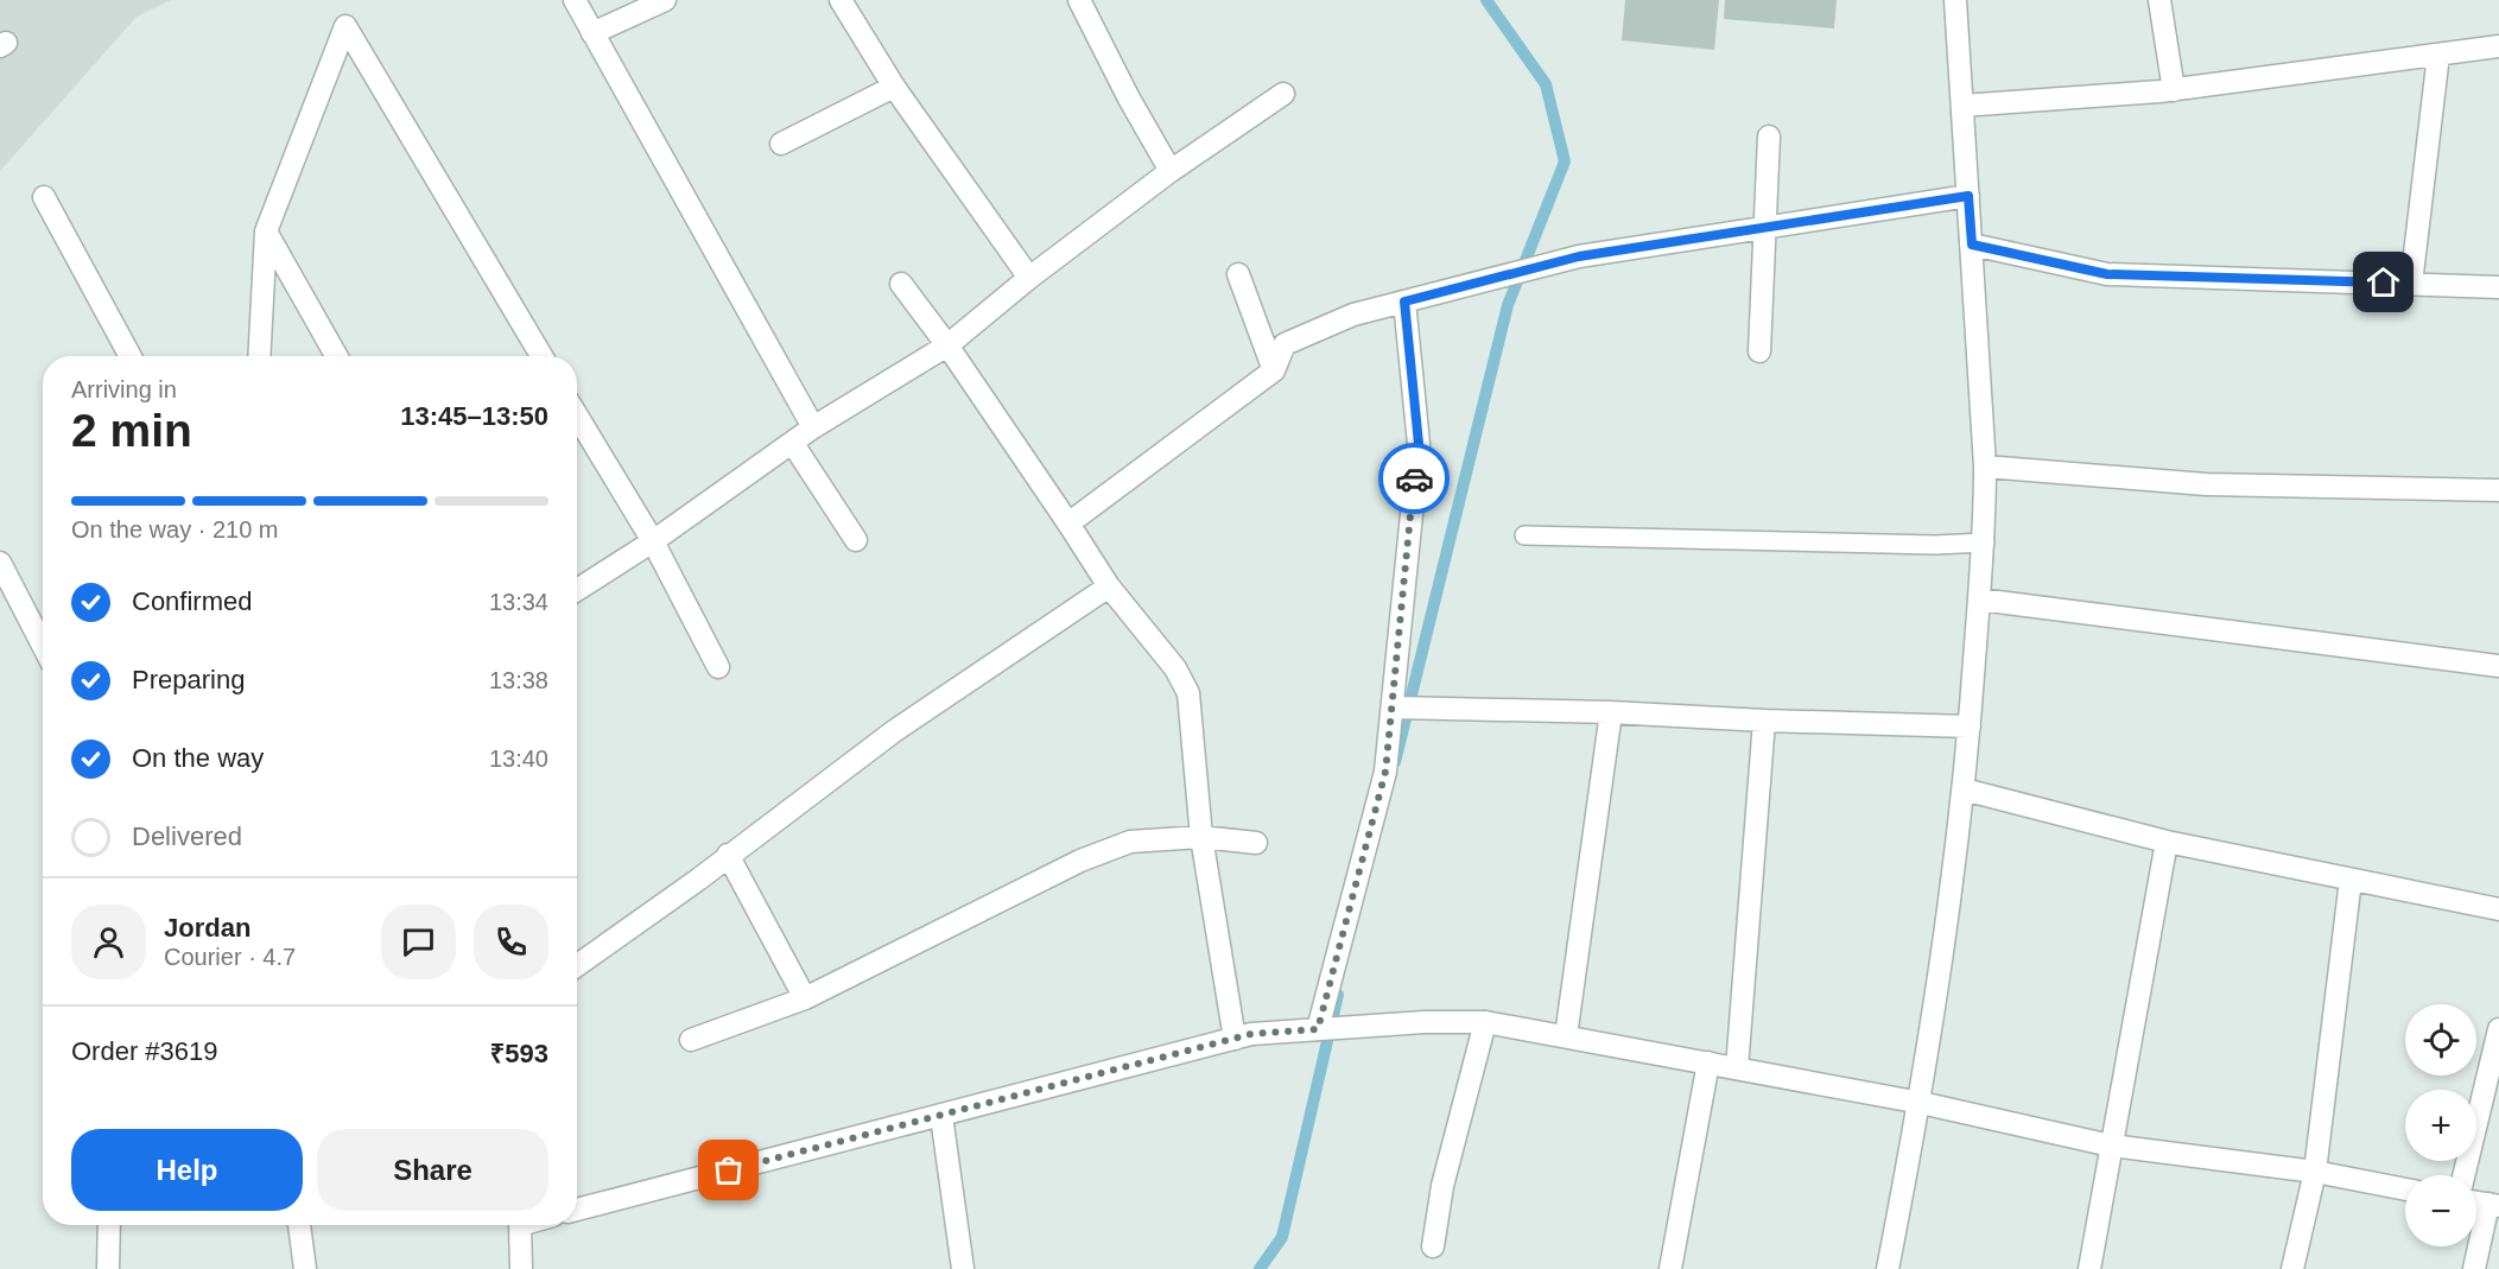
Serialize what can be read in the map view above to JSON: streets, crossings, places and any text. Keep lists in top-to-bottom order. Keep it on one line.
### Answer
{"page":{"heading":["2 min","Arriving in","13:45–13:50"],"panel":["Jordan","Courier · 4.7","Order #3619","₹593"],"bar":"On the way · 210 m","list":[["Confirmed","13:34"],["Preparing","13:38"],["On the way","13:40"],"Delivered"],"map_buttons":["+","−"],"buttons":["Help","Share"]}}
